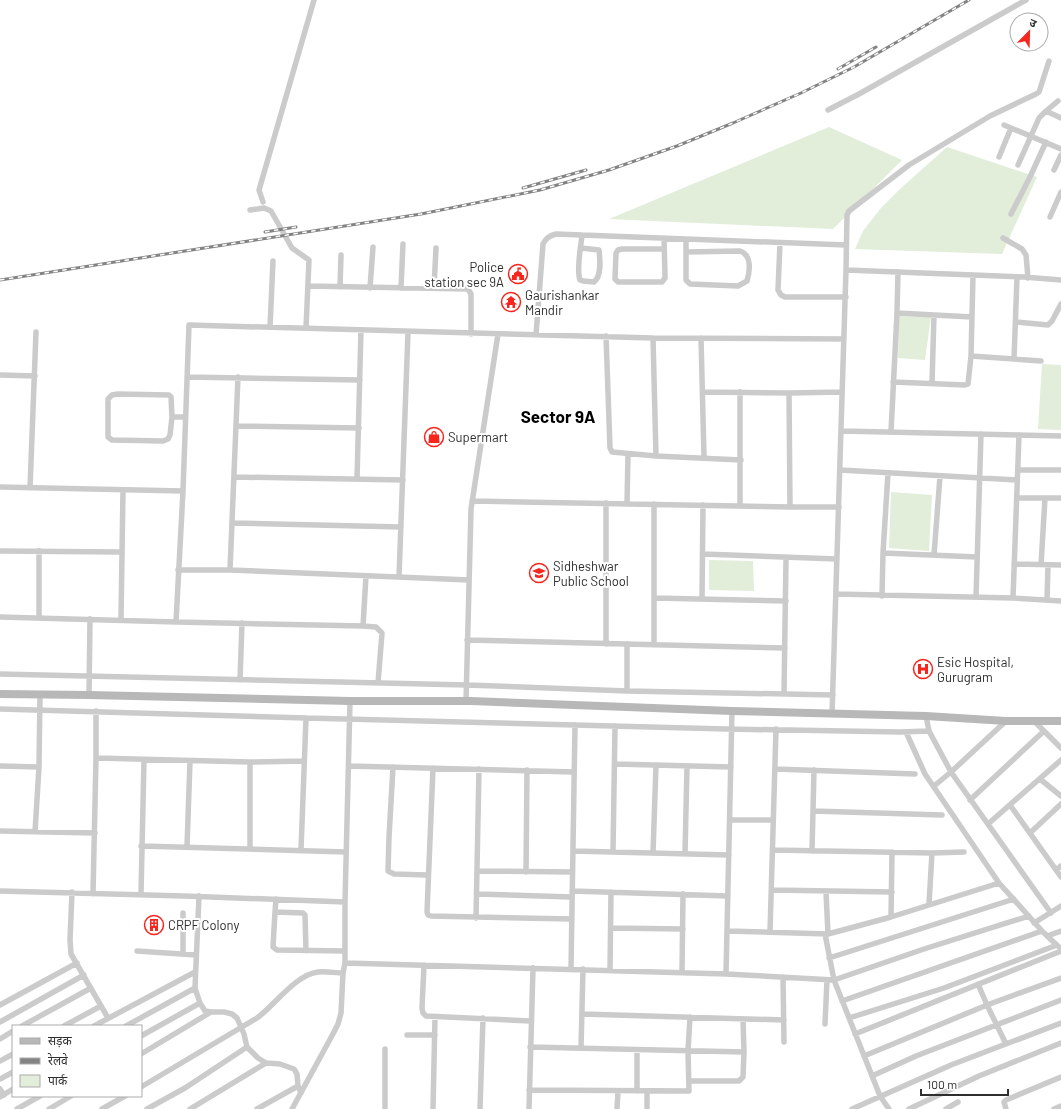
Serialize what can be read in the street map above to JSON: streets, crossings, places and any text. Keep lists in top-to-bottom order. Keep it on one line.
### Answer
{"districts":["Sector 9A"],"places":{"public building":["Police station sec 9A"],"temple":["Gaurishankar Mandir"],"shop":["Supermart"],"school or university":["Sidheshwar Public School"],"hospital":["Esic Hospital, Gurugram"],"building":["CRPF Colony"]},"legend":["सड़क","रेलवे","पार्क"],"scale_bar":"100 m","north":"top right"}
